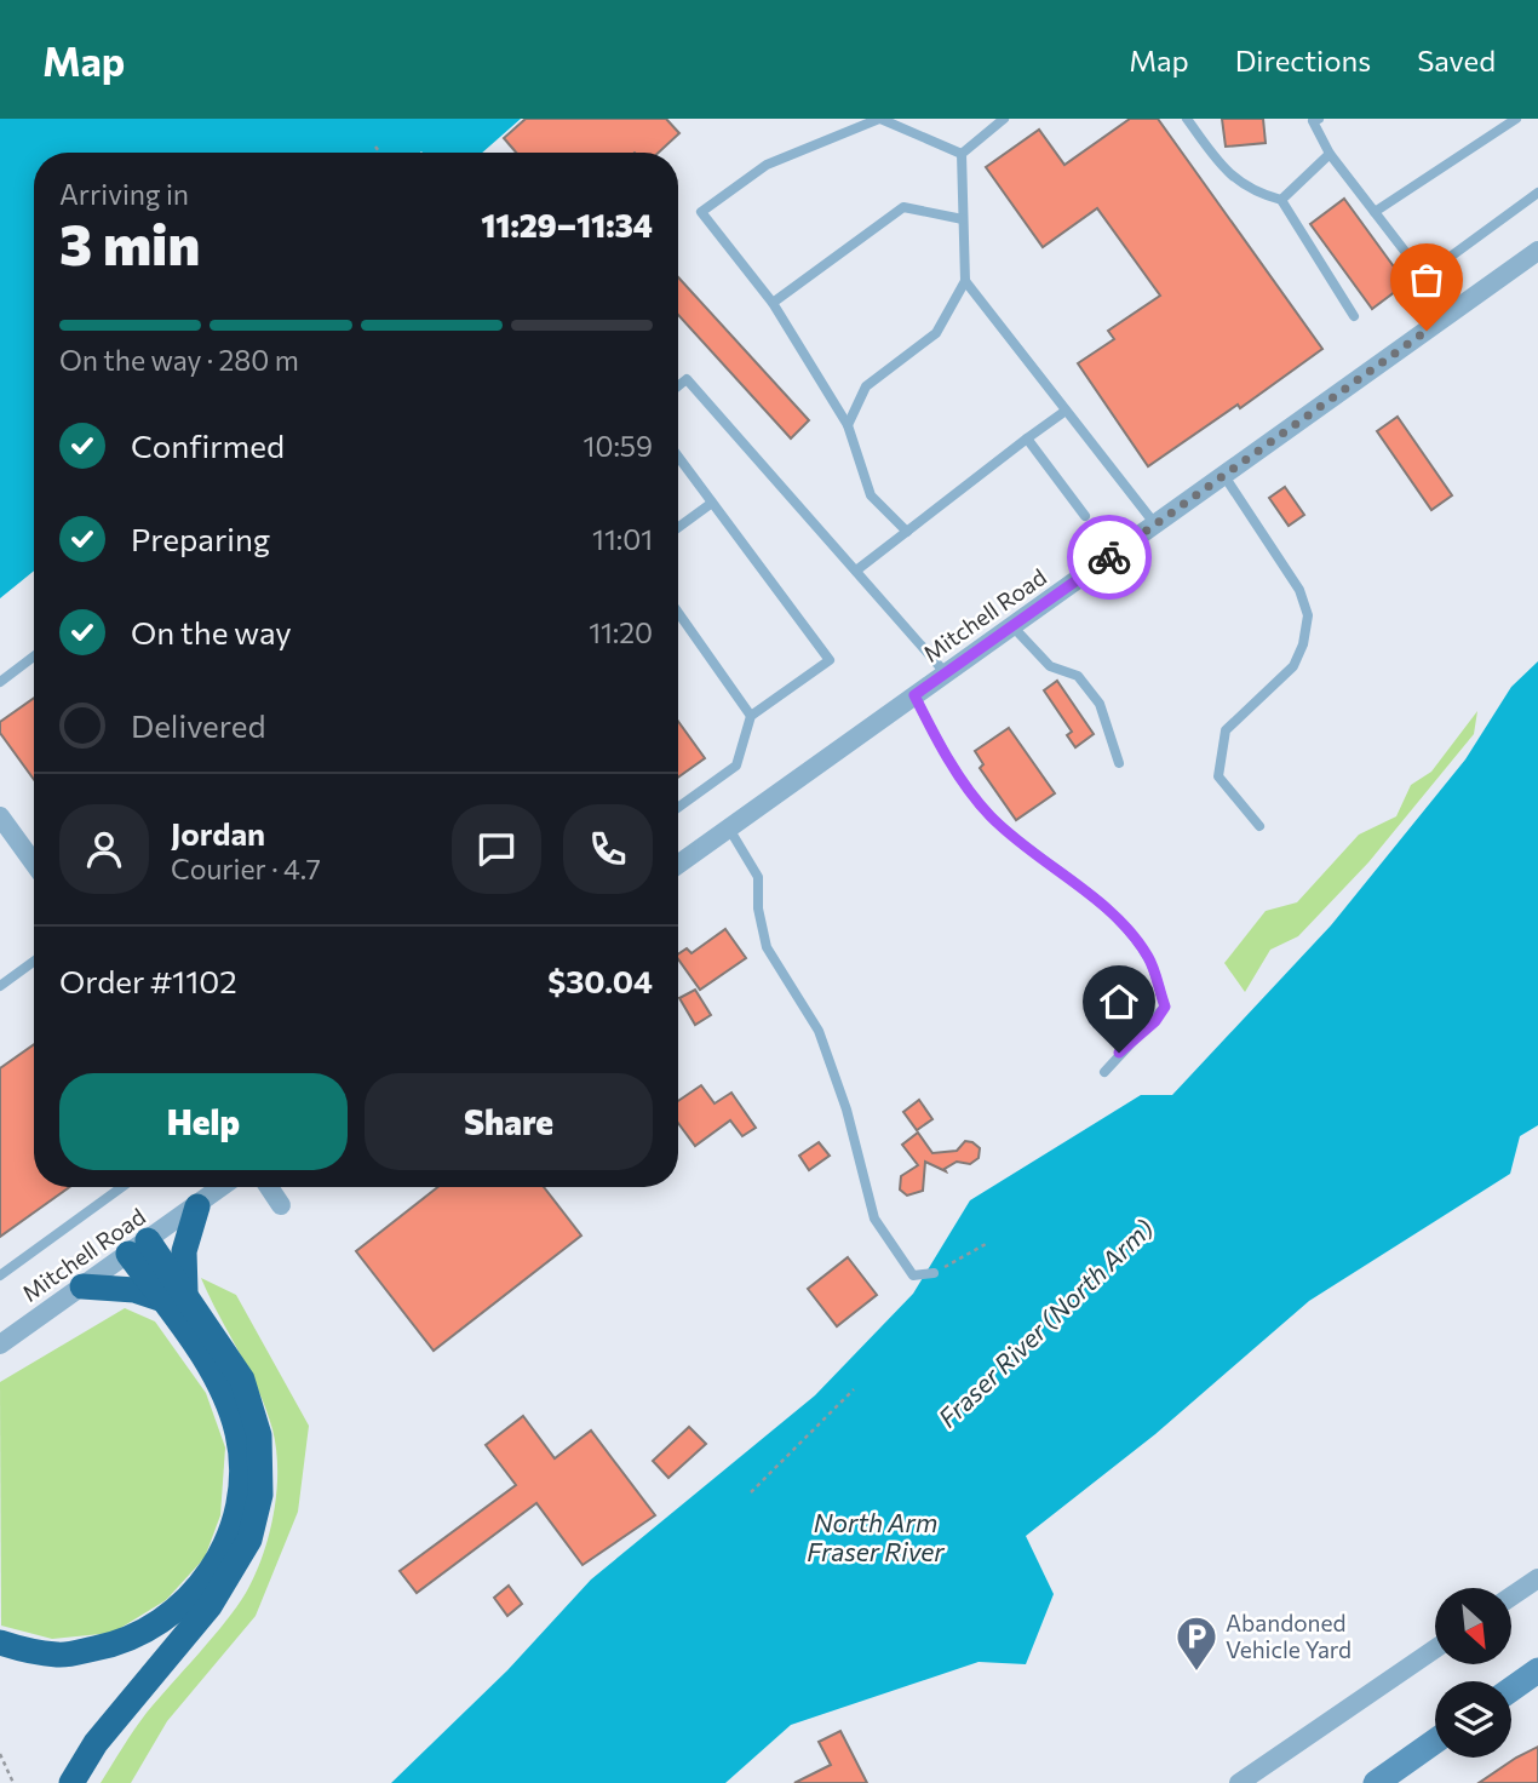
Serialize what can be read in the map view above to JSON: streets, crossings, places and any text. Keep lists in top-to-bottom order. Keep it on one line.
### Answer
{"streets":{"street":["Mitchell Road"]},"water":["Fraser River (North Arm)","North Arm Fraser River"],"places":{"parking":["Abandoned Vehicle Yard"]},"north":"bottom right","page":{"header":"Map","nav":["Map","Directions","Saved"],"heading":["3 min","Arriving in","11:29–11:34"],"panel":["Jordan","Courier · 4.7","Order #1102","$30.04"],"bar":"On the way · 280 m","list":[["Confirmed","10:59"],["Preparing","11:01"],["On the way","11:20"],"Delivered"],"buttons":["Help","Share"]}}
